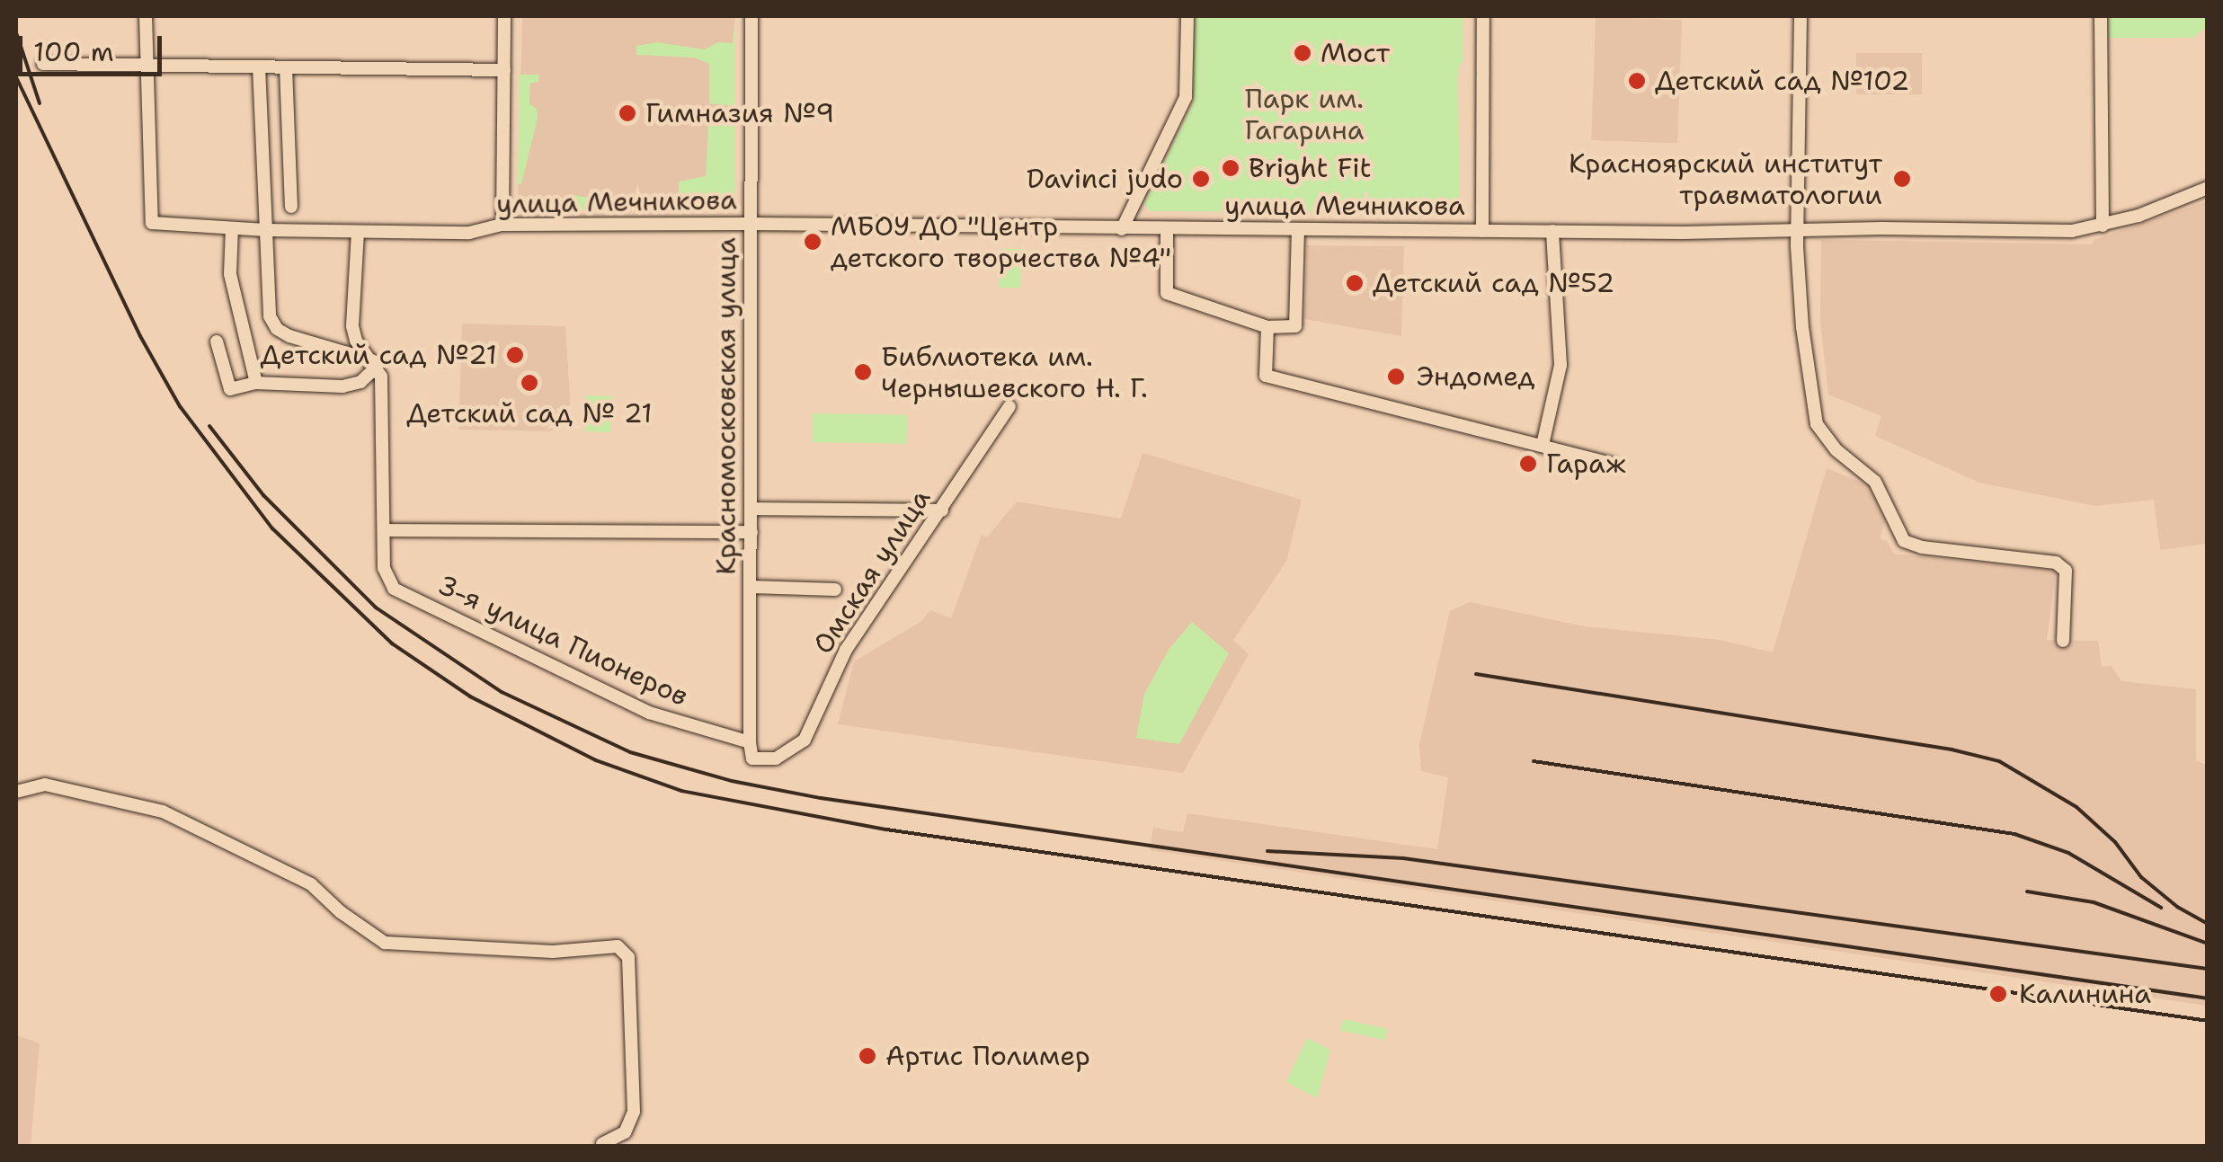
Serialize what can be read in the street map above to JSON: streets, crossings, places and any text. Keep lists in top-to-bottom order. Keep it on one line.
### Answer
{"streets":{"street":["улица Мечникова","Красномосковская улица","Омская улица","3-я улица Пионеров"]},"crossings":[["улица Мечникова","Красномосковская улица"],["Красномосковская улица","3-я улица Пионеров"],["Омская улица","3-я улица Пионеров"]],"parks":["Парк им. Гагарина"],"places":["Мост","Детский сад №102","Гимназия №9","Bright Fit","Davinci judo","Красноярский институт травматологии","МБОУ ДО \"Центр детского творчества №4\"","Детский сад №52","Детский сад №21","Библиотека им. Чернышевского Н. Г.","Эндомед","Детский сад № 21","Гараж","Калинина","Артис Полимер"],"scale_bar":"100 m"}
